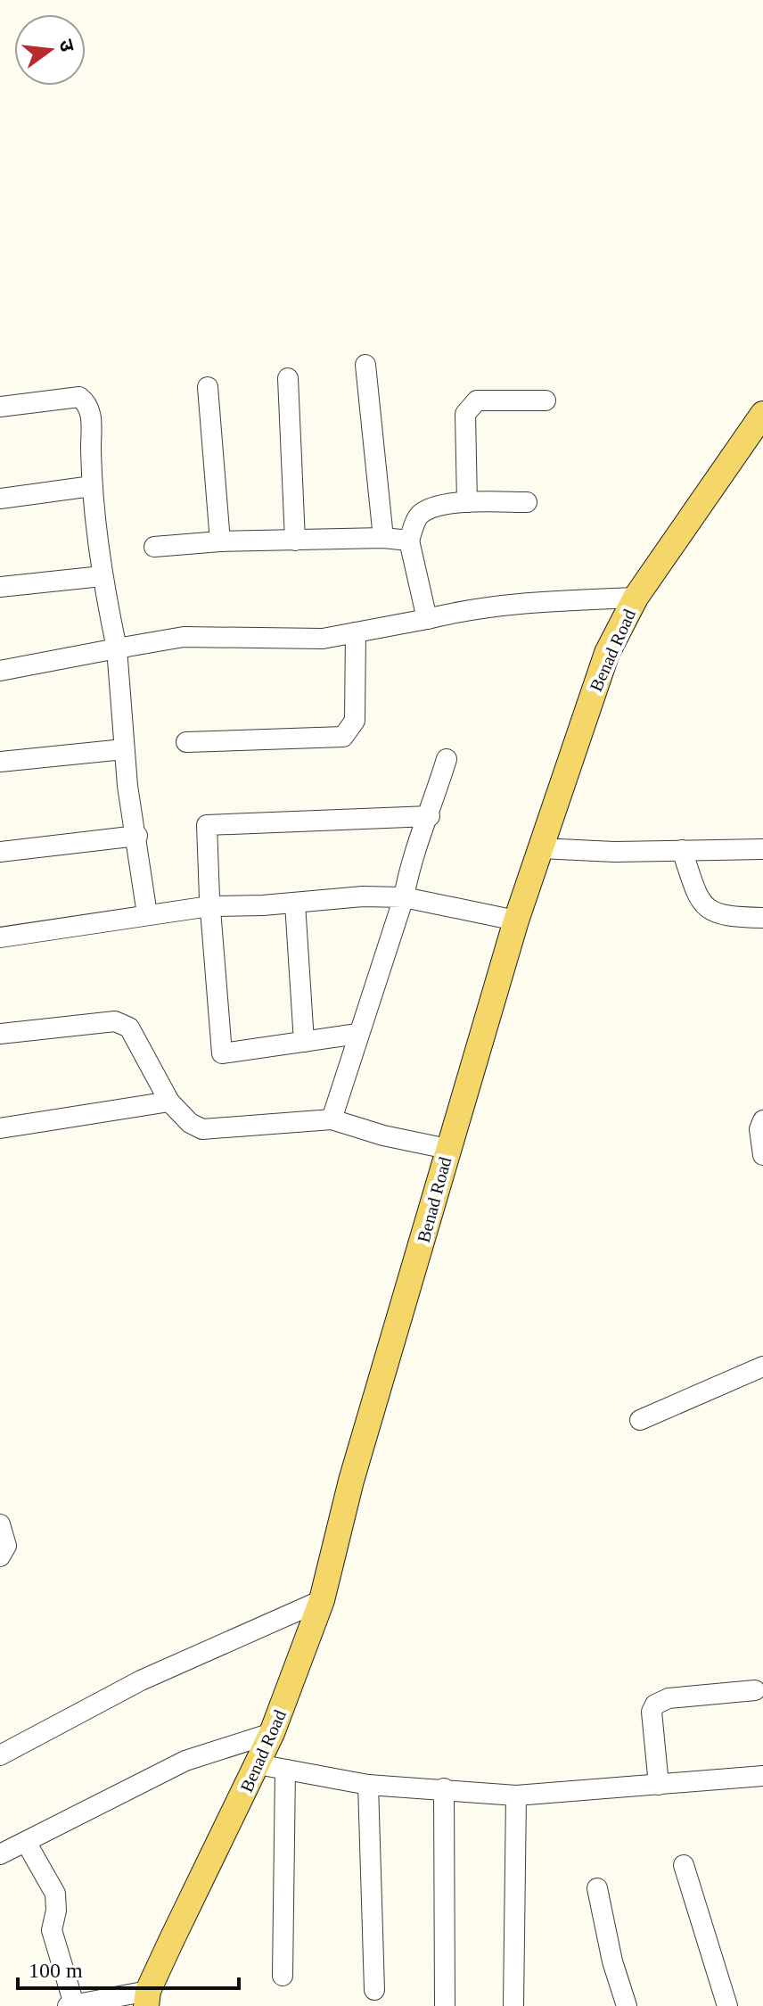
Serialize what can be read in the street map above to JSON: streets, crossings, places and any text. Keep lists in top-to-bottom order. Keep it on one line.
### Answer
{"streets":{"main road":["Benad Road"]},"scale_bar":"100 m","north":"right"}
